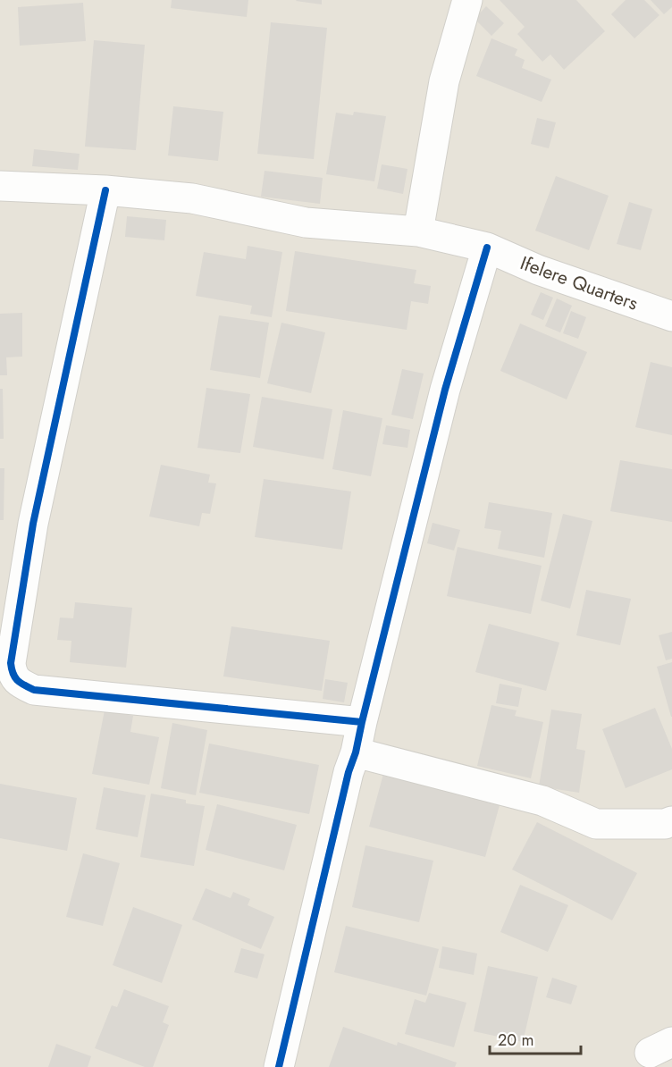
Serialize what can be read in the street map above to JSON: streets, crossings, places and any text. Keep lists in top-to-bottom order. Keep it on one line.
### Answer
{"streets":{"street":["Ifelere Quarters"]},"scale_bar":"20 m"}
